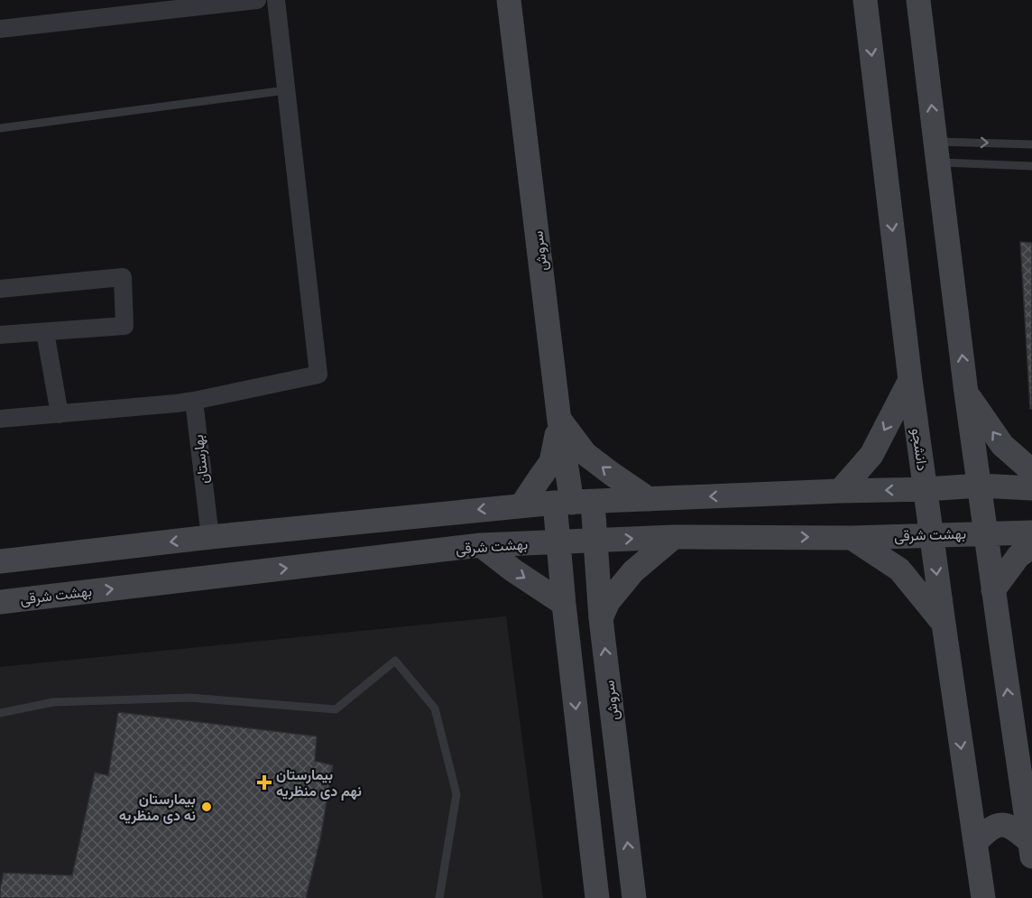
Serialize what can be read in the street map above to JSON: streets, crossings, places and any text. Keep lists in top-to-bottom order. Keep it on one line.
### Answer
{"streets":{"main road":["سروش","دانشجو","بهشت شرقی"],"street":["بهارستان"]},"crossings":[["سروش","بهشت شرقی"],["دانشجو","بهشت شرقی"]],"places":{"health":["بیمارستان نهم دی منظریه"],"other":["بیمارستان نه دی منظریه"]}}
